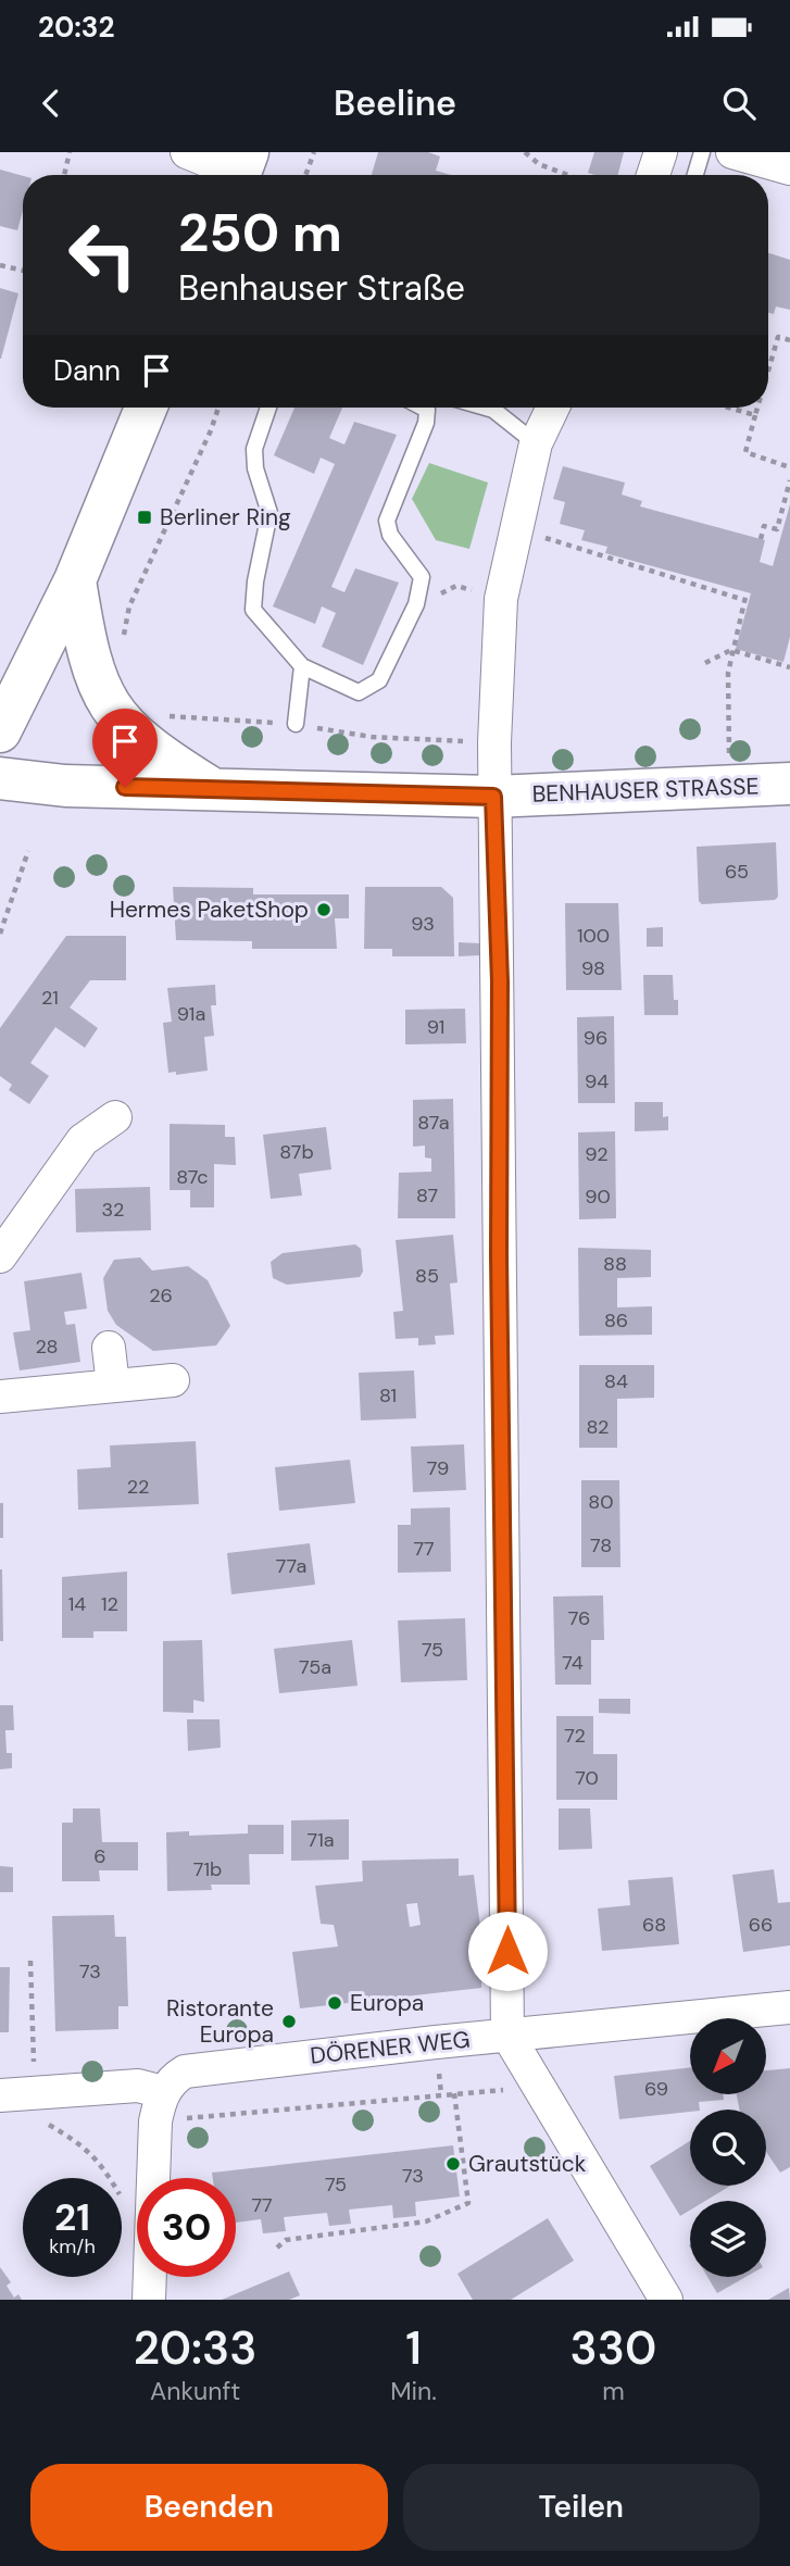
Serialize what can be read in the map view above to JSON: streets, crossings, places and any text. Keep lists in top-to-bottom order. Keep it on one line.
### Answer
{"streets":{"main road":["BENHAUSER STRASSE"],"street":["DÖRENER WEG"]},"places":{"transit":["Berliner Ring"],"other":["Hermes PaketShop","Europa","Ristorante Europa","Grautstück"]},"house_numbers":["65","93","100","98","21","91a","91","96","94","87a","87b","92","87c","87","90","32","88","85","26","86","28","84","81","82","79","22","80","78","77","77a","14","12","76","75","74","75a","72","70","71a","6","71b","68","66","73","69","73","75","77"],"north":"bottom left","page":{"status":"20:32","header":"Beeline","turn":["250 m","Benhauser Straße"],"then":"Dann","speed":"21 km/h","limit":"30","eta":["20:33","Ankunft","1","Min.","330","m"],"buttons":["Beenden","Teilen"]}}
